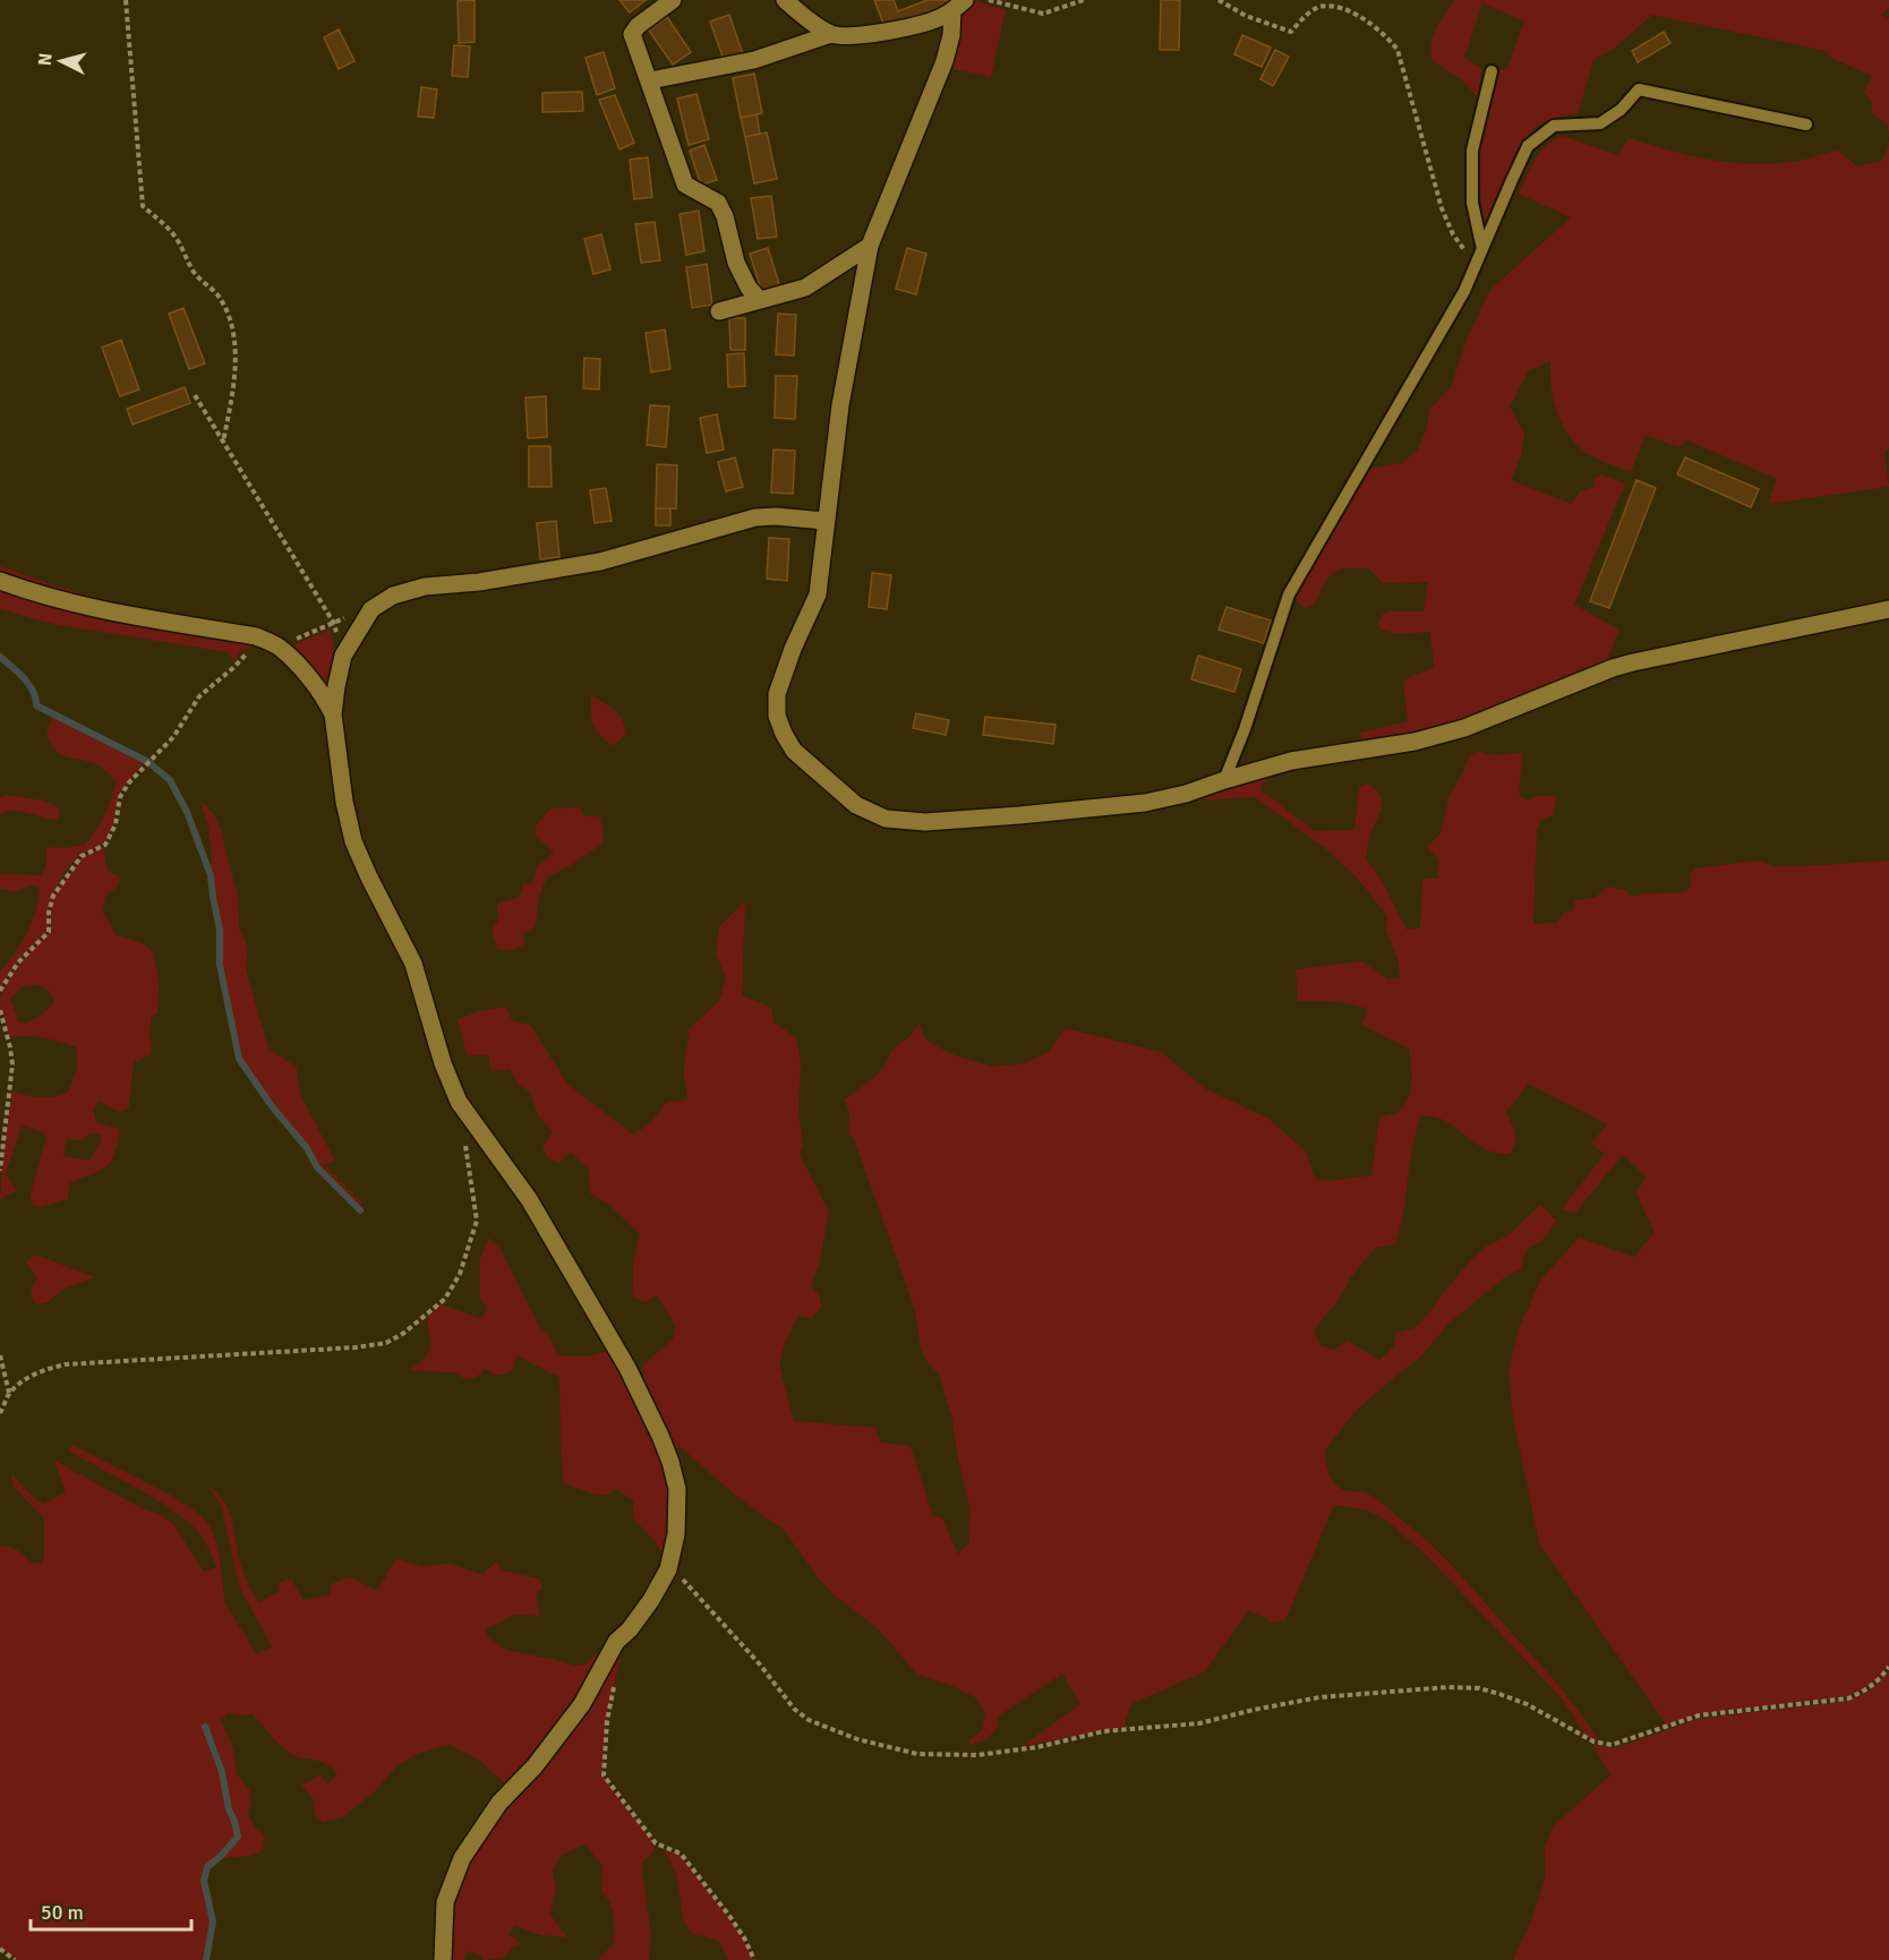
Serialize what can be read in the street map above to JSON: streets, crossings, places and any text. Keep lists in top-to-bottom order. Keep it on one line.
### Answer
{"scale_bar":"50 m","north":"left"}
